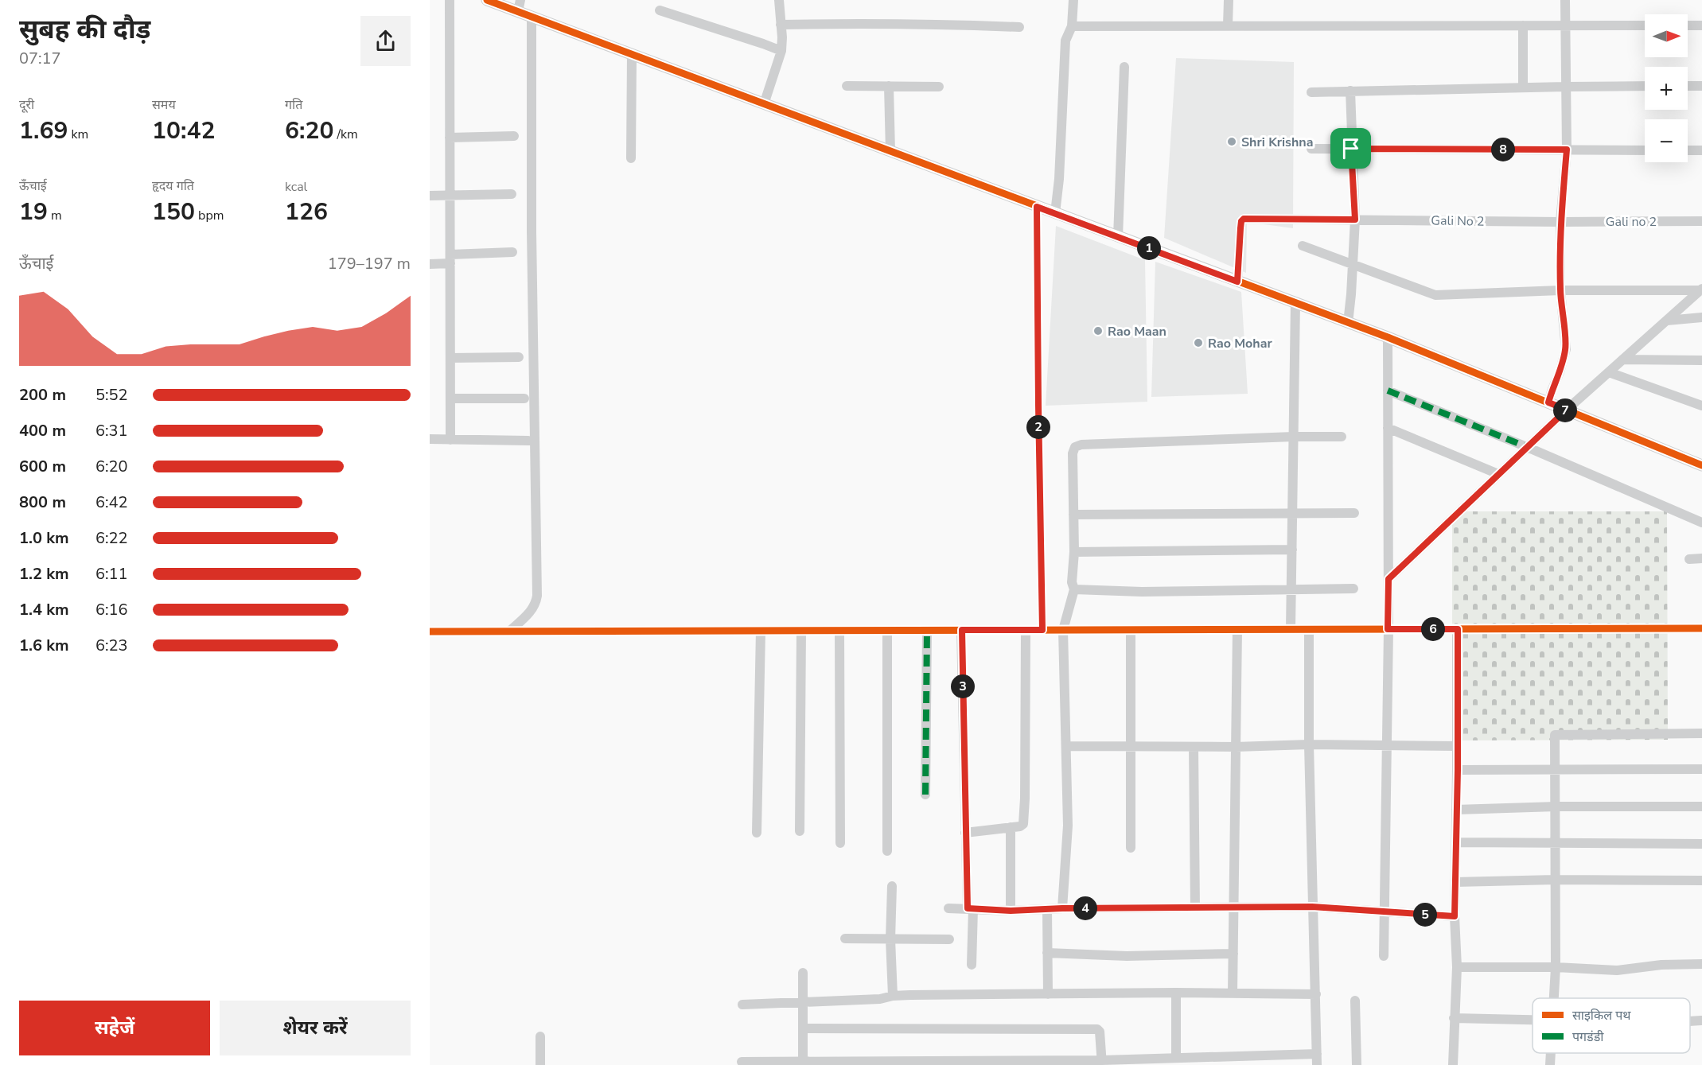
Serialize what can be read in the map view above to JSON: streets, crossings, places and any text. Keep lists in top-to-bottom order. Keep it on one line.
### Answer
{"streets":{"street":["Gali No 2","Gali no 2"]},"crossings":[["Gali No 2","Gali no 2"]],"places":["Shri Krishna","Rao Maan","Rao Mohar"],"legend":["साइकिल पथ","पगडंडी"],"north":"right","page":{"heading":["सुबह की दौड़","07:17"],"map_buttons":["+","−"],"stats":[["दूरी","1.69 km"],["समय","10:42"],["गति","6:20 /km"],["ऊँचाई","19 m"],["हृदय गति","150 bpm"],["kcal","126"]],"pins":["8","1","7","2","6","3","4","5"],"chart":["ऊँचाई","179–197 m"],"list":[{"name":"200 m","note":"5:52"},{"name":"400 m","note":"6:31"},{"name":"600 m","note":"6:20"},{"name":"800 m","note":"6:42"},{"name":"1.0 km","note":"6:22"},{"name":"1.2 km","note":"6:11"},{"name":"1.4 km","note":"6:16"},{"name":"1.6 km","note":"6:23"}],"buttons":["सहेजें","शेयर करें"]}}
